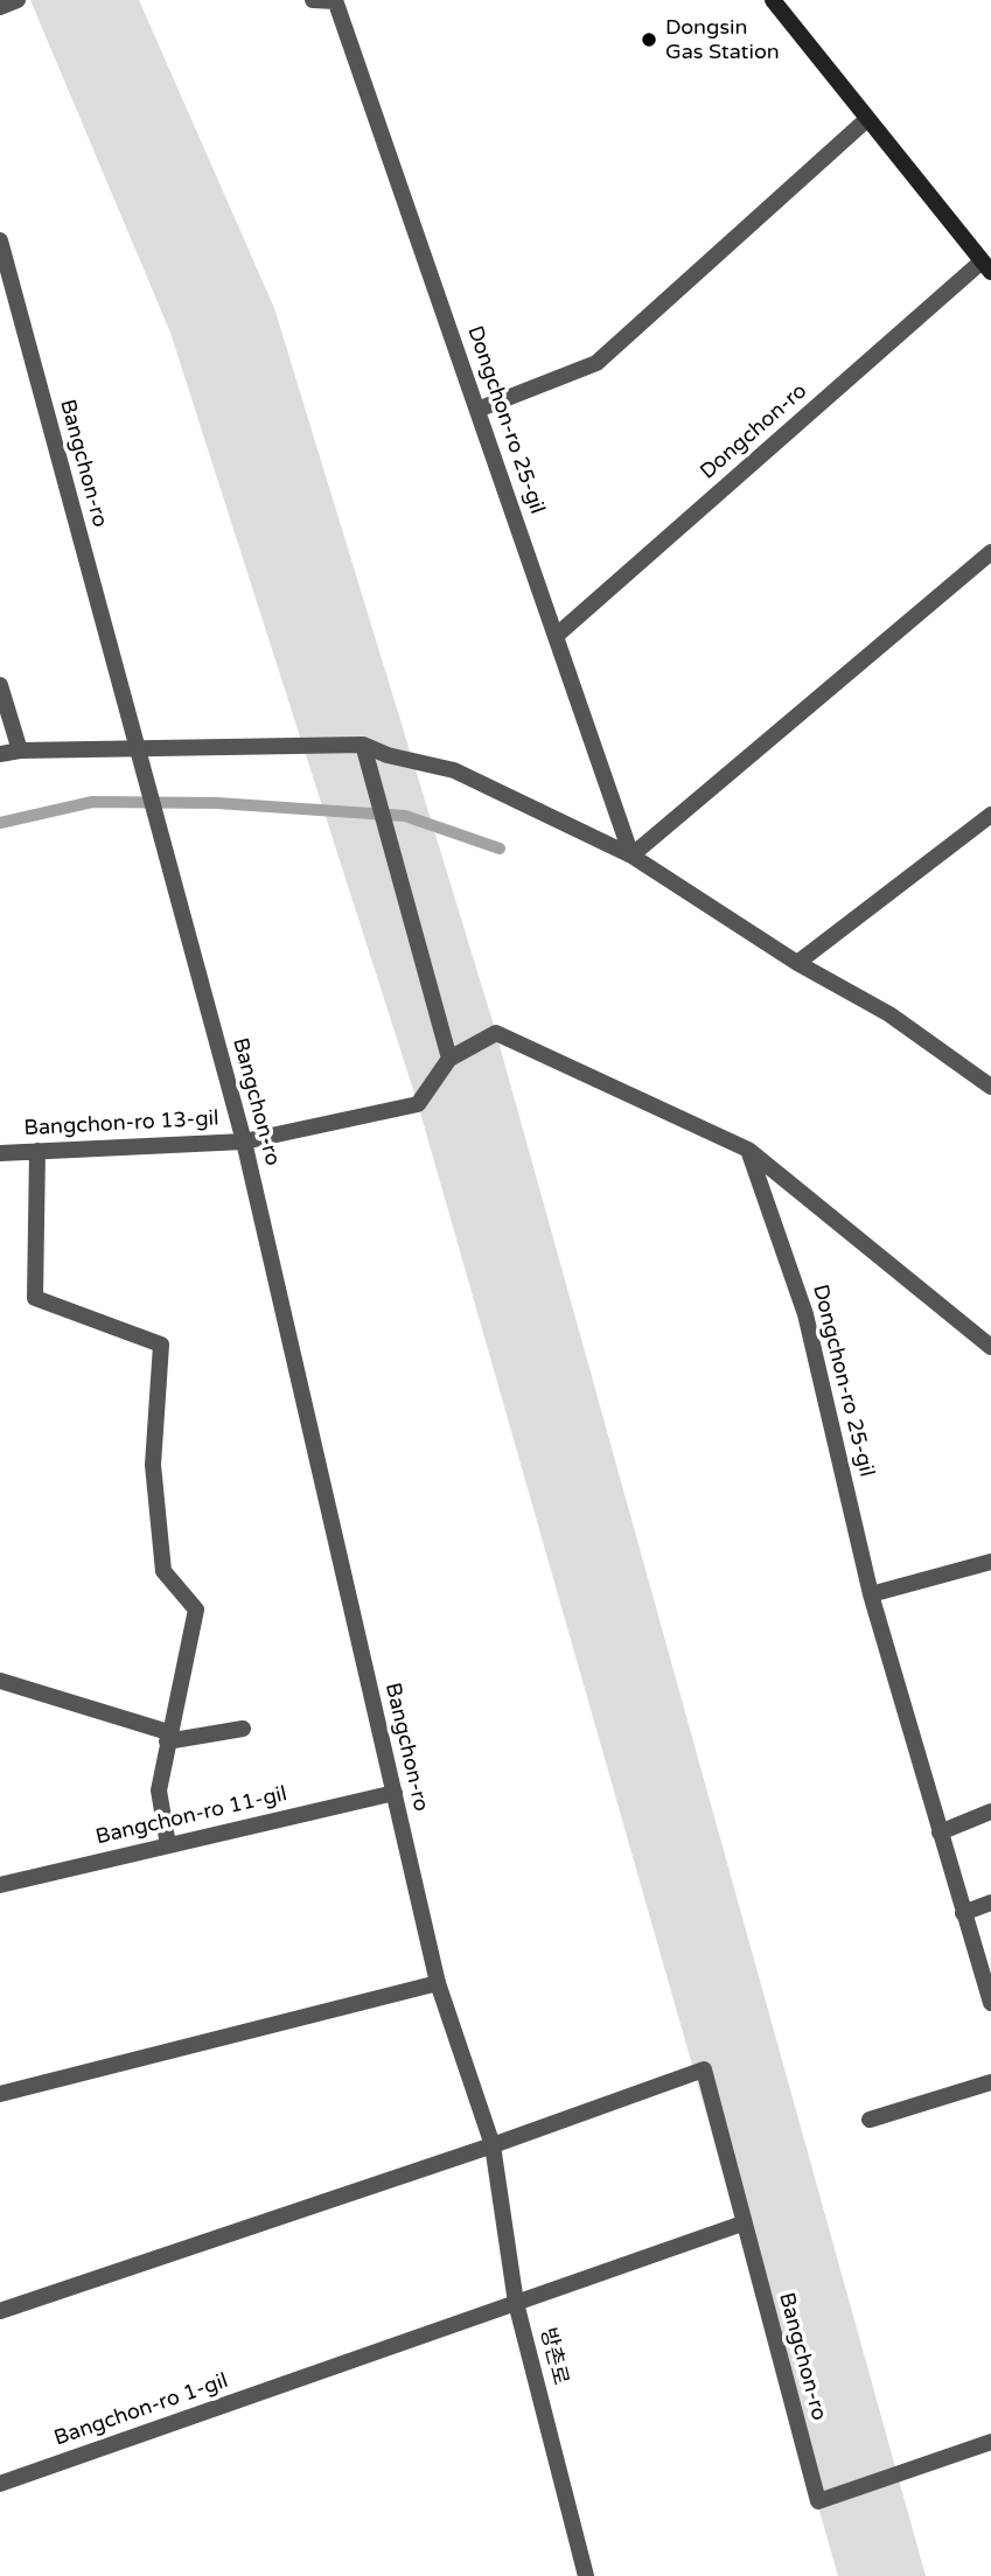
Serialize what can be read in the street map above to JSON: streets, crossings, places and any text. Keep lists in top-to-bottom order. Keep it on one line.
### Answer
{"streets":{"main road":["Dongchon-ro"],"street":["Dongchon-ro 25-gil","Bangchon-ro","Bangchon-ro 13-gil","Bangchon-ro 11-gil","방촌로","Bangchon-ro 1-gil"]},"crossings":[["Dongchon-ro 25-gil","Dongchon-ro"],["Bangchon-ro","Bangchon-ro 13-gil"],["Bangchon-ro","Bangchon-ro 11-gil"],["Bangchon-ro","방촌로"],["방촌로","Bangchon-ro 1-gil"]],"places":["Dongsin Gas Station"]}
